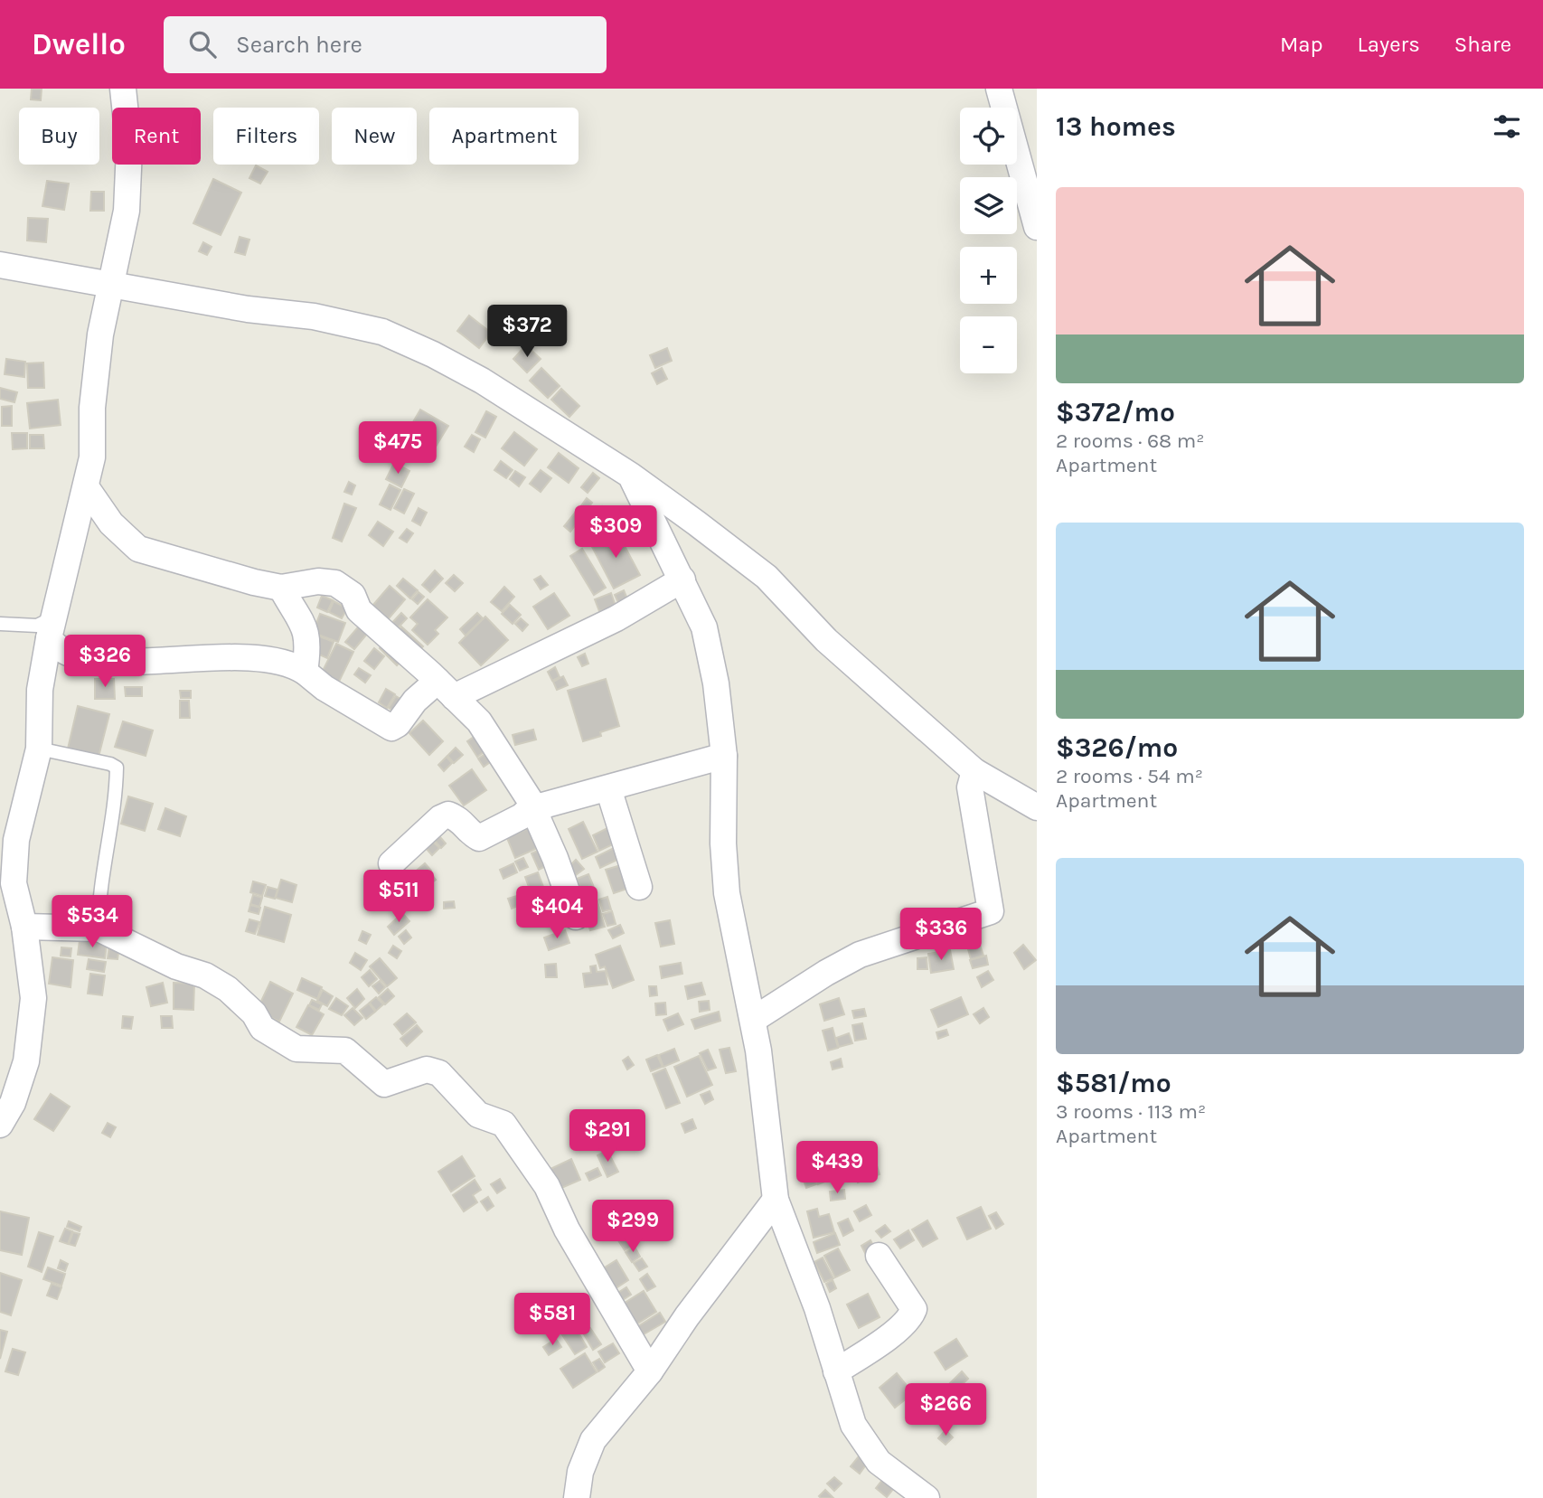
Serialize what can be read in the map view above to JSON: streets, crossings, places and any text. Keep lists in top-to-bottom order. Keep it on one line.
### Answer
{"page":{"header":"Dwello","search":"Search here","nav":["Map","Layers","Share"],"heading":"13 homes","map_buttons":["+","−"],"chip":["Buy","Rent","Filters","New","Apartment"],"list":[{"name":"$372/mo","note":"2 rooms · 68 m² · Apartment"},{"name":"$326/mo","note":"2 rooms · 54 m² · Apartment"},{"name":"$581/mo","note":"3 rooms · 113 m² · Apartment"}],"price":["$372","$475","$309","$326","$511","$404","$534","$336","$291","$439","$299","$581","$266"]}}
